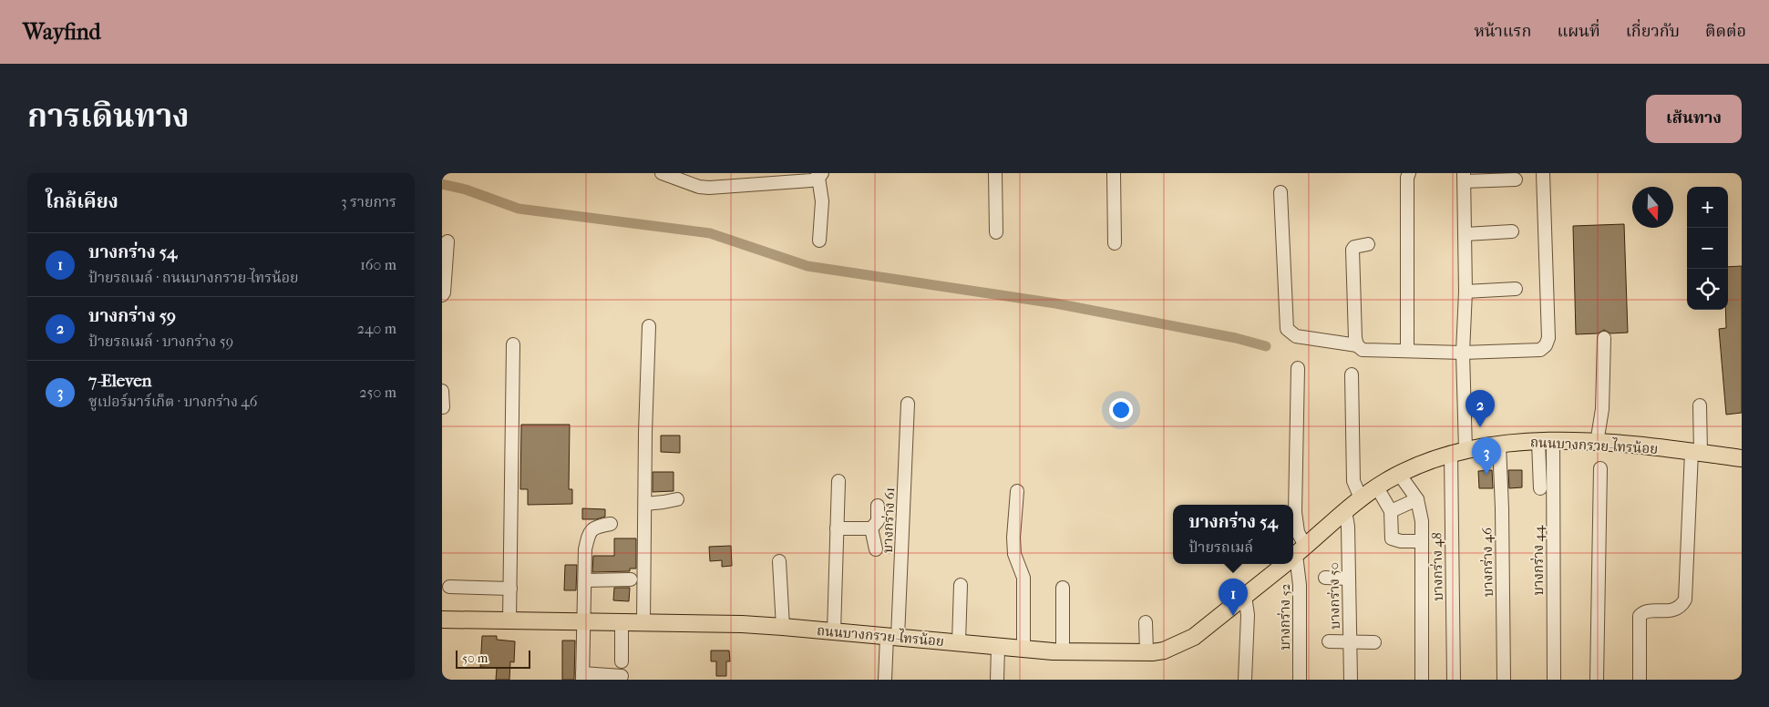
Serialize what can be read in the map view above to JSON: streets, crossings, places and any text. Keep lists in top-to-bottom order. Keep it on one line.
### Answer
{"streets":{"main road":["ถนนบางกรวย-ไทรน้อย"],"street":["บางกร่าง 61","บางกร่าง 44","บางกร่าง 46","บางกร่าง 48","บางกร่าง 50","บางกร่าง 52"]},"crossings":[["ถนนบางกรวย-ไทรน้อย","บางกร่าง 61"],["ถนนบางกรวย-ไทรน้อย","บางกร่าง 44"],["ถนนบางกรวย-ไทรน้อย","บางกร่าง 46"],["ถนนบางกรวย-ไทรน้อย","บางกร่าง 48"],["ถนนบางกรวย-ไทรน้อย","บางกร่าง 50"],["ถนนบางกรวย-ไทรน้อย","บางกร่าง 52"]],"scale_bar":"50 m","north":"bottom","page":{"header":"Wayfind","nav":["หน้าแรก","แผนที่","เกี่ยวกับ","ติดต่อ"],"title":"การเดินทาง","buttons":"เส้นทาง","heading":["ใกล้เคียง","3 รายการ"],"map_buttons":["+","−"],"list":[{"mark":"1","name":"บางกร่าง 54","note":"ป้ายรถเมล์ · ถนนบางกรวย-ไทรน้อย","value":"160 m"},{"mark":"2","name":"บางกร่าง 59","note":"ป้ายรถเมล์ · บางกร่าง 59","value":"240 m"},{"mark":"3","name":"7-Eleven","note":"ซูเปอร์มาร์เก็ต · บางกร่าง 46","value":"250 m"}],"pins":["2","3","1"],"popup":["บางกร่าง 54","ป้ายรถเมล์"],"scale":"50 m"}}
